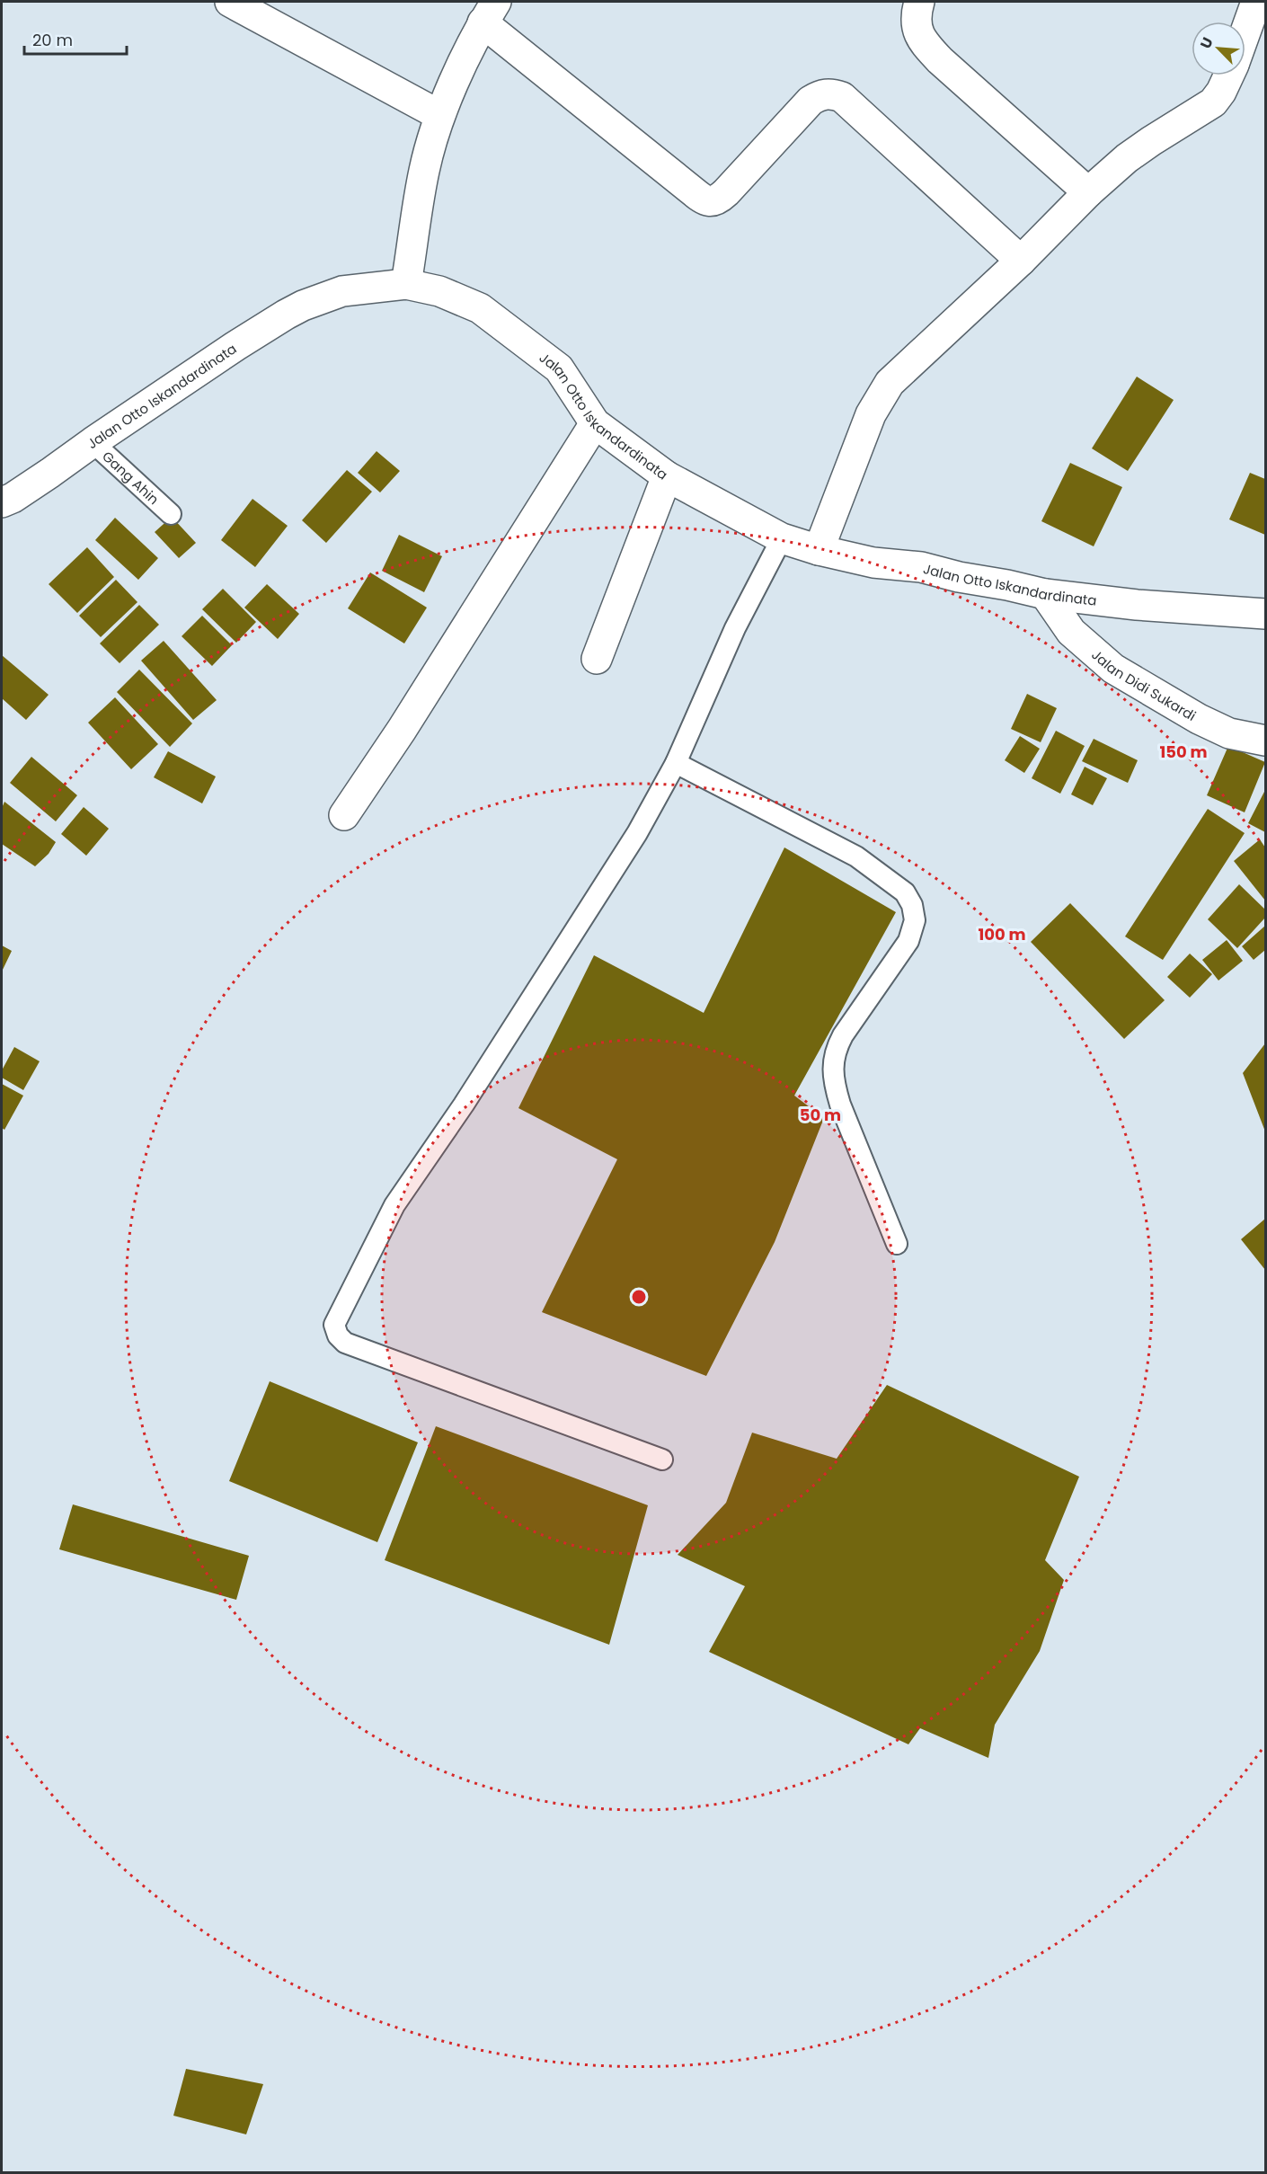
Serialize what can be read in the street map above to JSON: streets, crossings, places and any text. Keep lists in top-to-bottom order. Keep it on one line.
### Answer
{"streets":{"street":["Jalan Otto Iskandardinata","Jalan Didi Sukardi"],"lane":["Gang Ahin"]},"crossings":[["Jalan Otto Iskandardinata","Gang Ahin"],["Jalan Otto Iskandardinata","Jalan Didi Sukardi"]],"scale_bar":"20 m","north":"top left","rings":["150 m","100 m","50 m"]}
